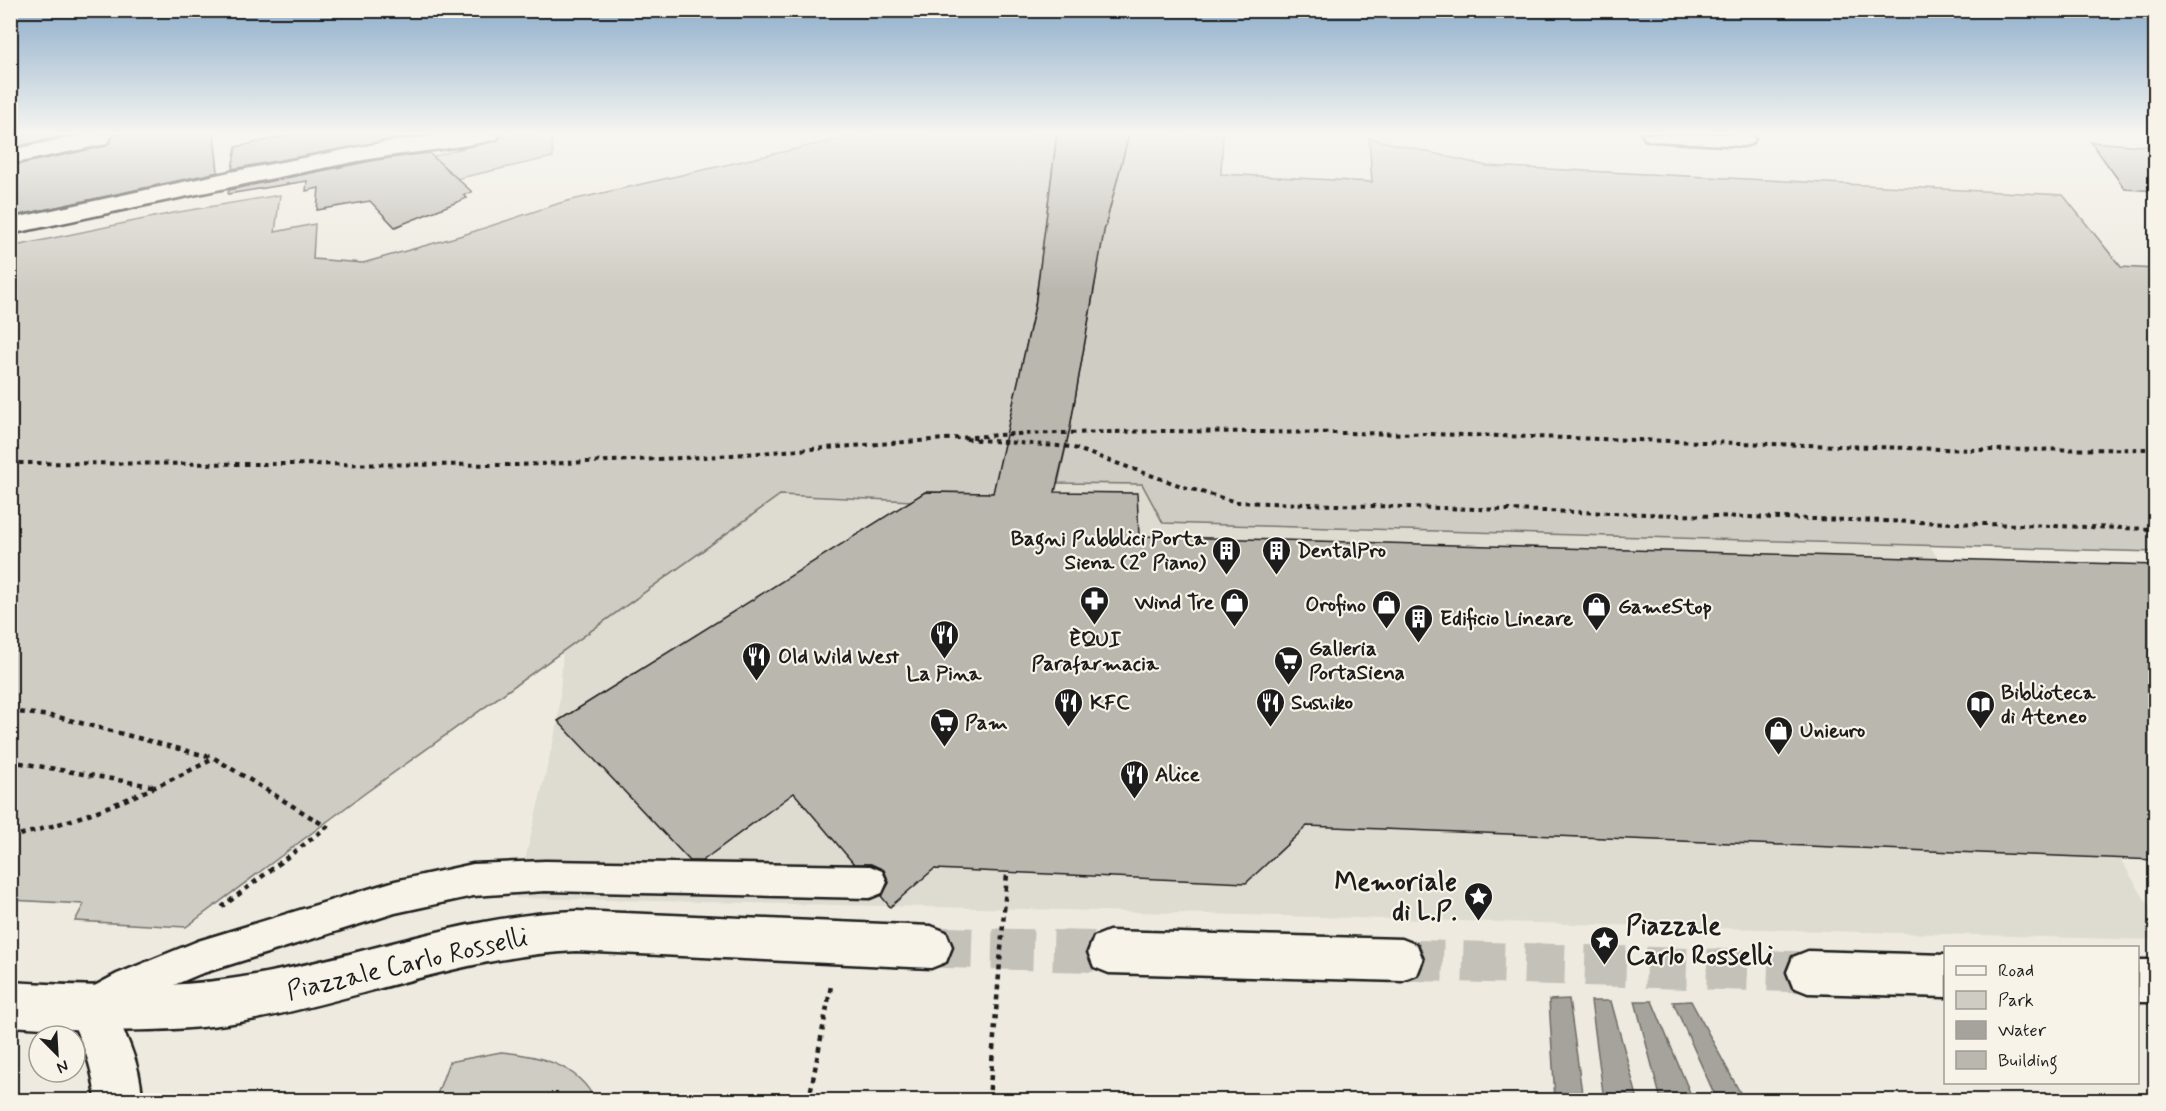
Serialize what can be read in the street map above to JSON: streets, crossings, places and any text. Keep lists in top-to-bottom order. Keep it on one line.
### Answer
{"streets":{"main road":["Piazzale Carlo Rosselli"]},"places":{"building":["Bagni Pubblici Porta Siena (2° Piano)","DentalPro","Edificio Lineare"],"pharmacy":["ÈQUI Parafarmacia"],"shop":["Wind Tre","Orofino","GameStop","Unieuro"],"restaurant":["La Pina","Old Wild West","KFC","Sushiko","Alice"],"supermarket":["Galleria PortaSiena","Pam"],"library":["Biblioteca di Ateneo"],"place":["Memoriale di L.P.","Piazzale Carlo Rosselli"]},"legend":["Road","Park","Water","Building"],"north":"bottom right"}
